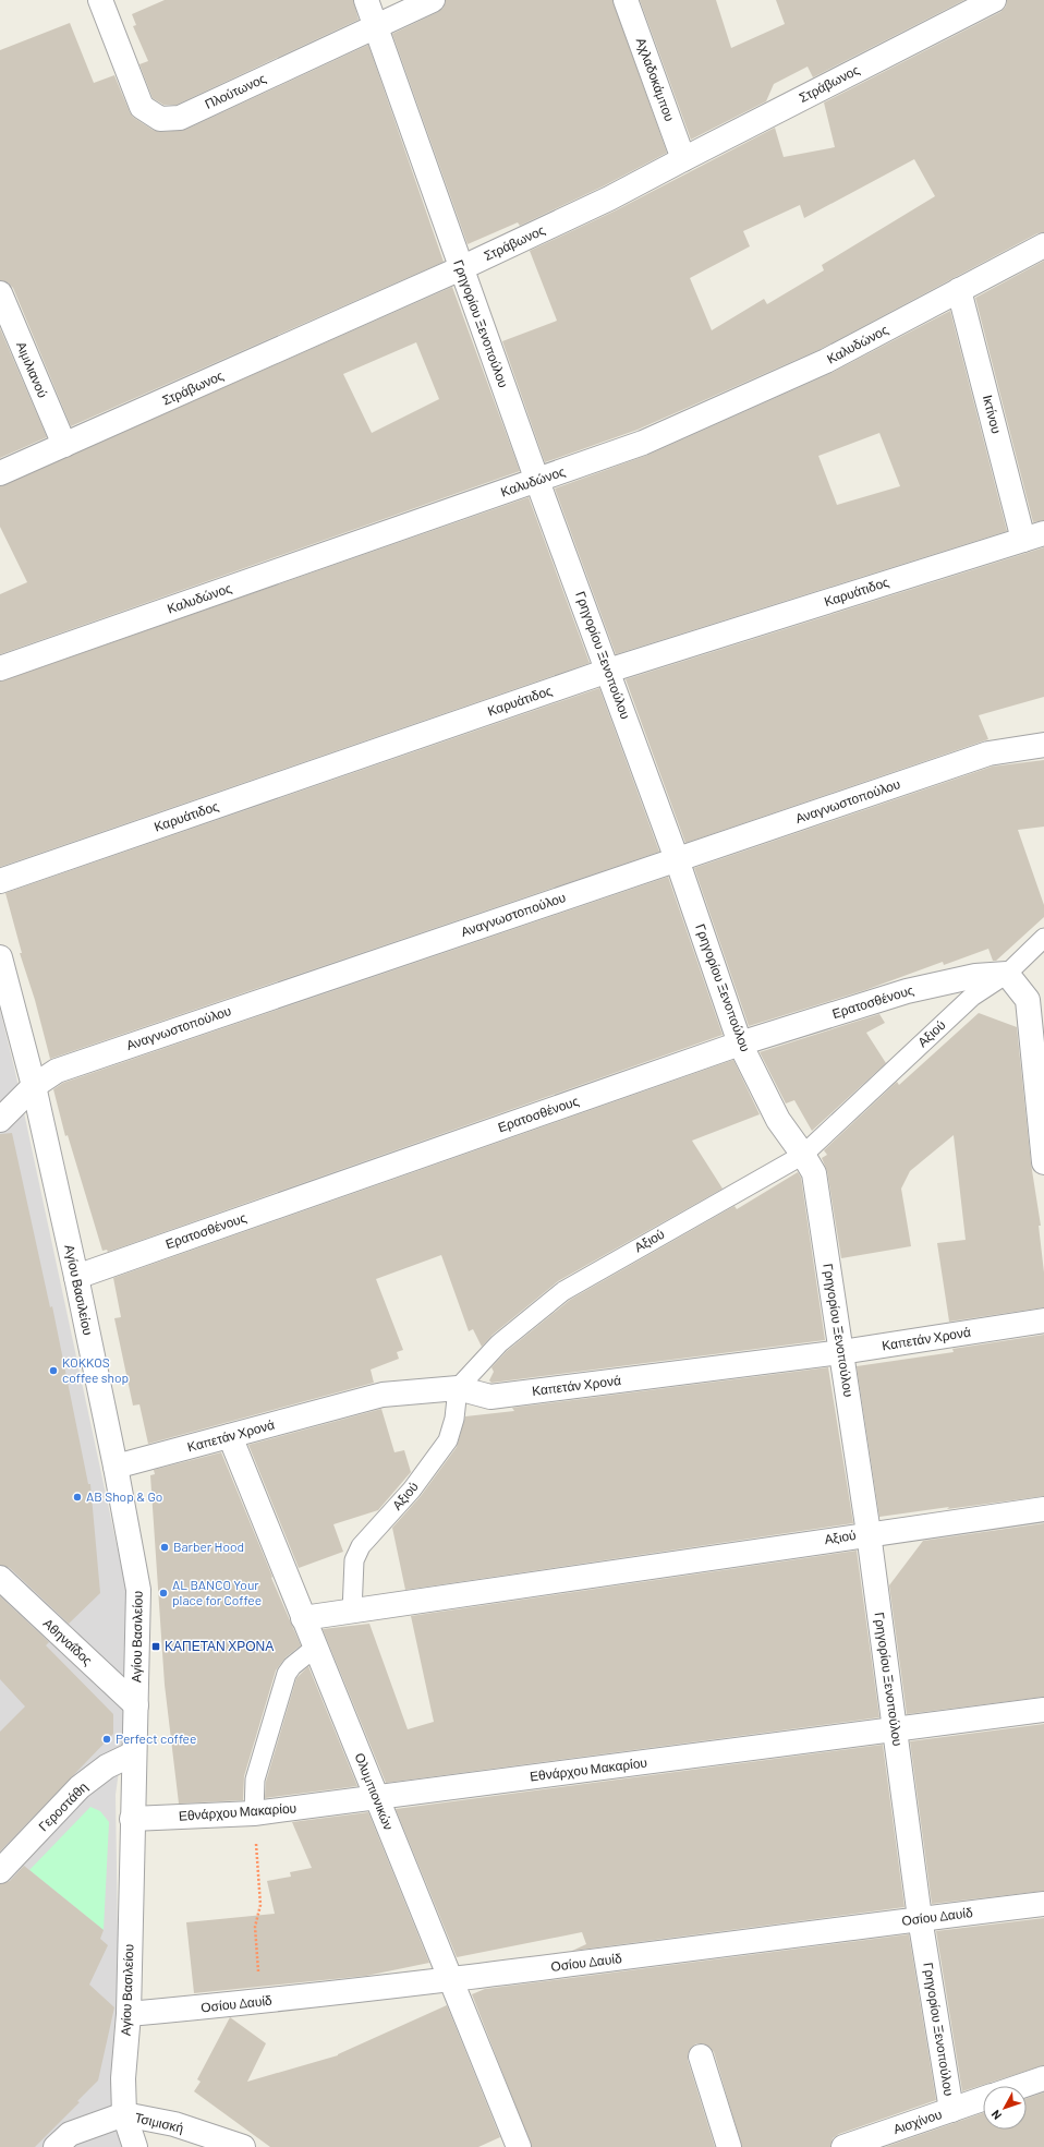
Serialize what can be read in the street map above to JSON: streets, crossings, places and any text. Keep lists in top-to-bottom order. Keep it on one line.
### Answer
{"streets":{"street":["Αχλαδοκάμπου","Στράβωνος","Πλούτωνος","Γρηγορίου Ξενοπούλου","Καλυδώνος","Αιμιλιανού","Ικτίνου","Καρυάτιδος","Αναγνωστοπούλου","Ερατοσθένους","Αξιού","Αγίου Βασιλείου","Καπετάν Χρονά","Αθηναΐδος","Εθνάρχου Μακαρίου","Ολυμπιονικών","Γεροστάθη","Οσίου Δαυίδ","Αισχίνου","Τσιμισκή"]},"crossings":[["Αχλαδοκάμπου","Στράβωνος"],["Στράβωνος","Γρηγορίου Ξενοπούλου"],["Στράβωνος","Αιμιλιανού"],["Πλούτωνος","Γρηγορίου Ξενοπούλου"],["Γρηγορίου Ξενοπούλου","Καλυδώνος"],["Γρηγορίου Ξενοπούλου","Καρυάτιδος"],["Γρηγορίου Ξενοπούλου","Αναγνωστοπούλου"],["Γρηγορίου Ξενοπούλου","Ερατοσθένους"],["Γρηγορίου Ξενοπούλου","Αξιού"],["Γρηγορίου Ξενοπούλου","Καπετάν Χρονά"],["Γρηγορίου Ξενοπούλου","Εθνάρχου Μακαρίου"],["Γρηγορίου Ξενοπούλου","Οσίου Δαυίδ"],["Γρηγορίου Ξενοπούλου","Αισχίνου"],["Καλυδώνος","Ικτίνου"],["Ικτίνου","Καρυάτιδος"],["Αναγνωστοπούλου","Αγίου Βασιλείου"],["Ερατοσθένους","Αξιού"],["Ερατοσθένους","Αγίου Βασιλείου"],["Αξιού","Καπετάν Χρονά"],["Αξιού","Ολυμπιονικών"],["Αγίου Βασιλείου","Καπετάν Χρονά"],["Αγίου Βασιλείου","Αθηναΐδος"],["Αγίου Βασιλείου","Εθνάρχου Μακαρίου"],["Αγίου Βασιλείου","Γεροστάθη"],["Αγίου Βασιλείου","Οσίου Δαυίδ"],["Αγίου Βασιλείου","Τσιμισκή"],["Καπετάν Χρονά","Ολυμπιονικών"],["Εθνάρχου Μακαρίου","Ολυμπιονικών"],["Ολυμπιονικών","Οσίου Δαυίδ"]],"places":{"other":["KOKKOS coffee shop","AB Shop & Go","Barber Hood","AL BANCO Your place for Coffee","Perfect coffee"],"transit":["ΚΑΠΕΤΑΝ ΧΡΟΝΑ"]},"north":"bottom left"}
